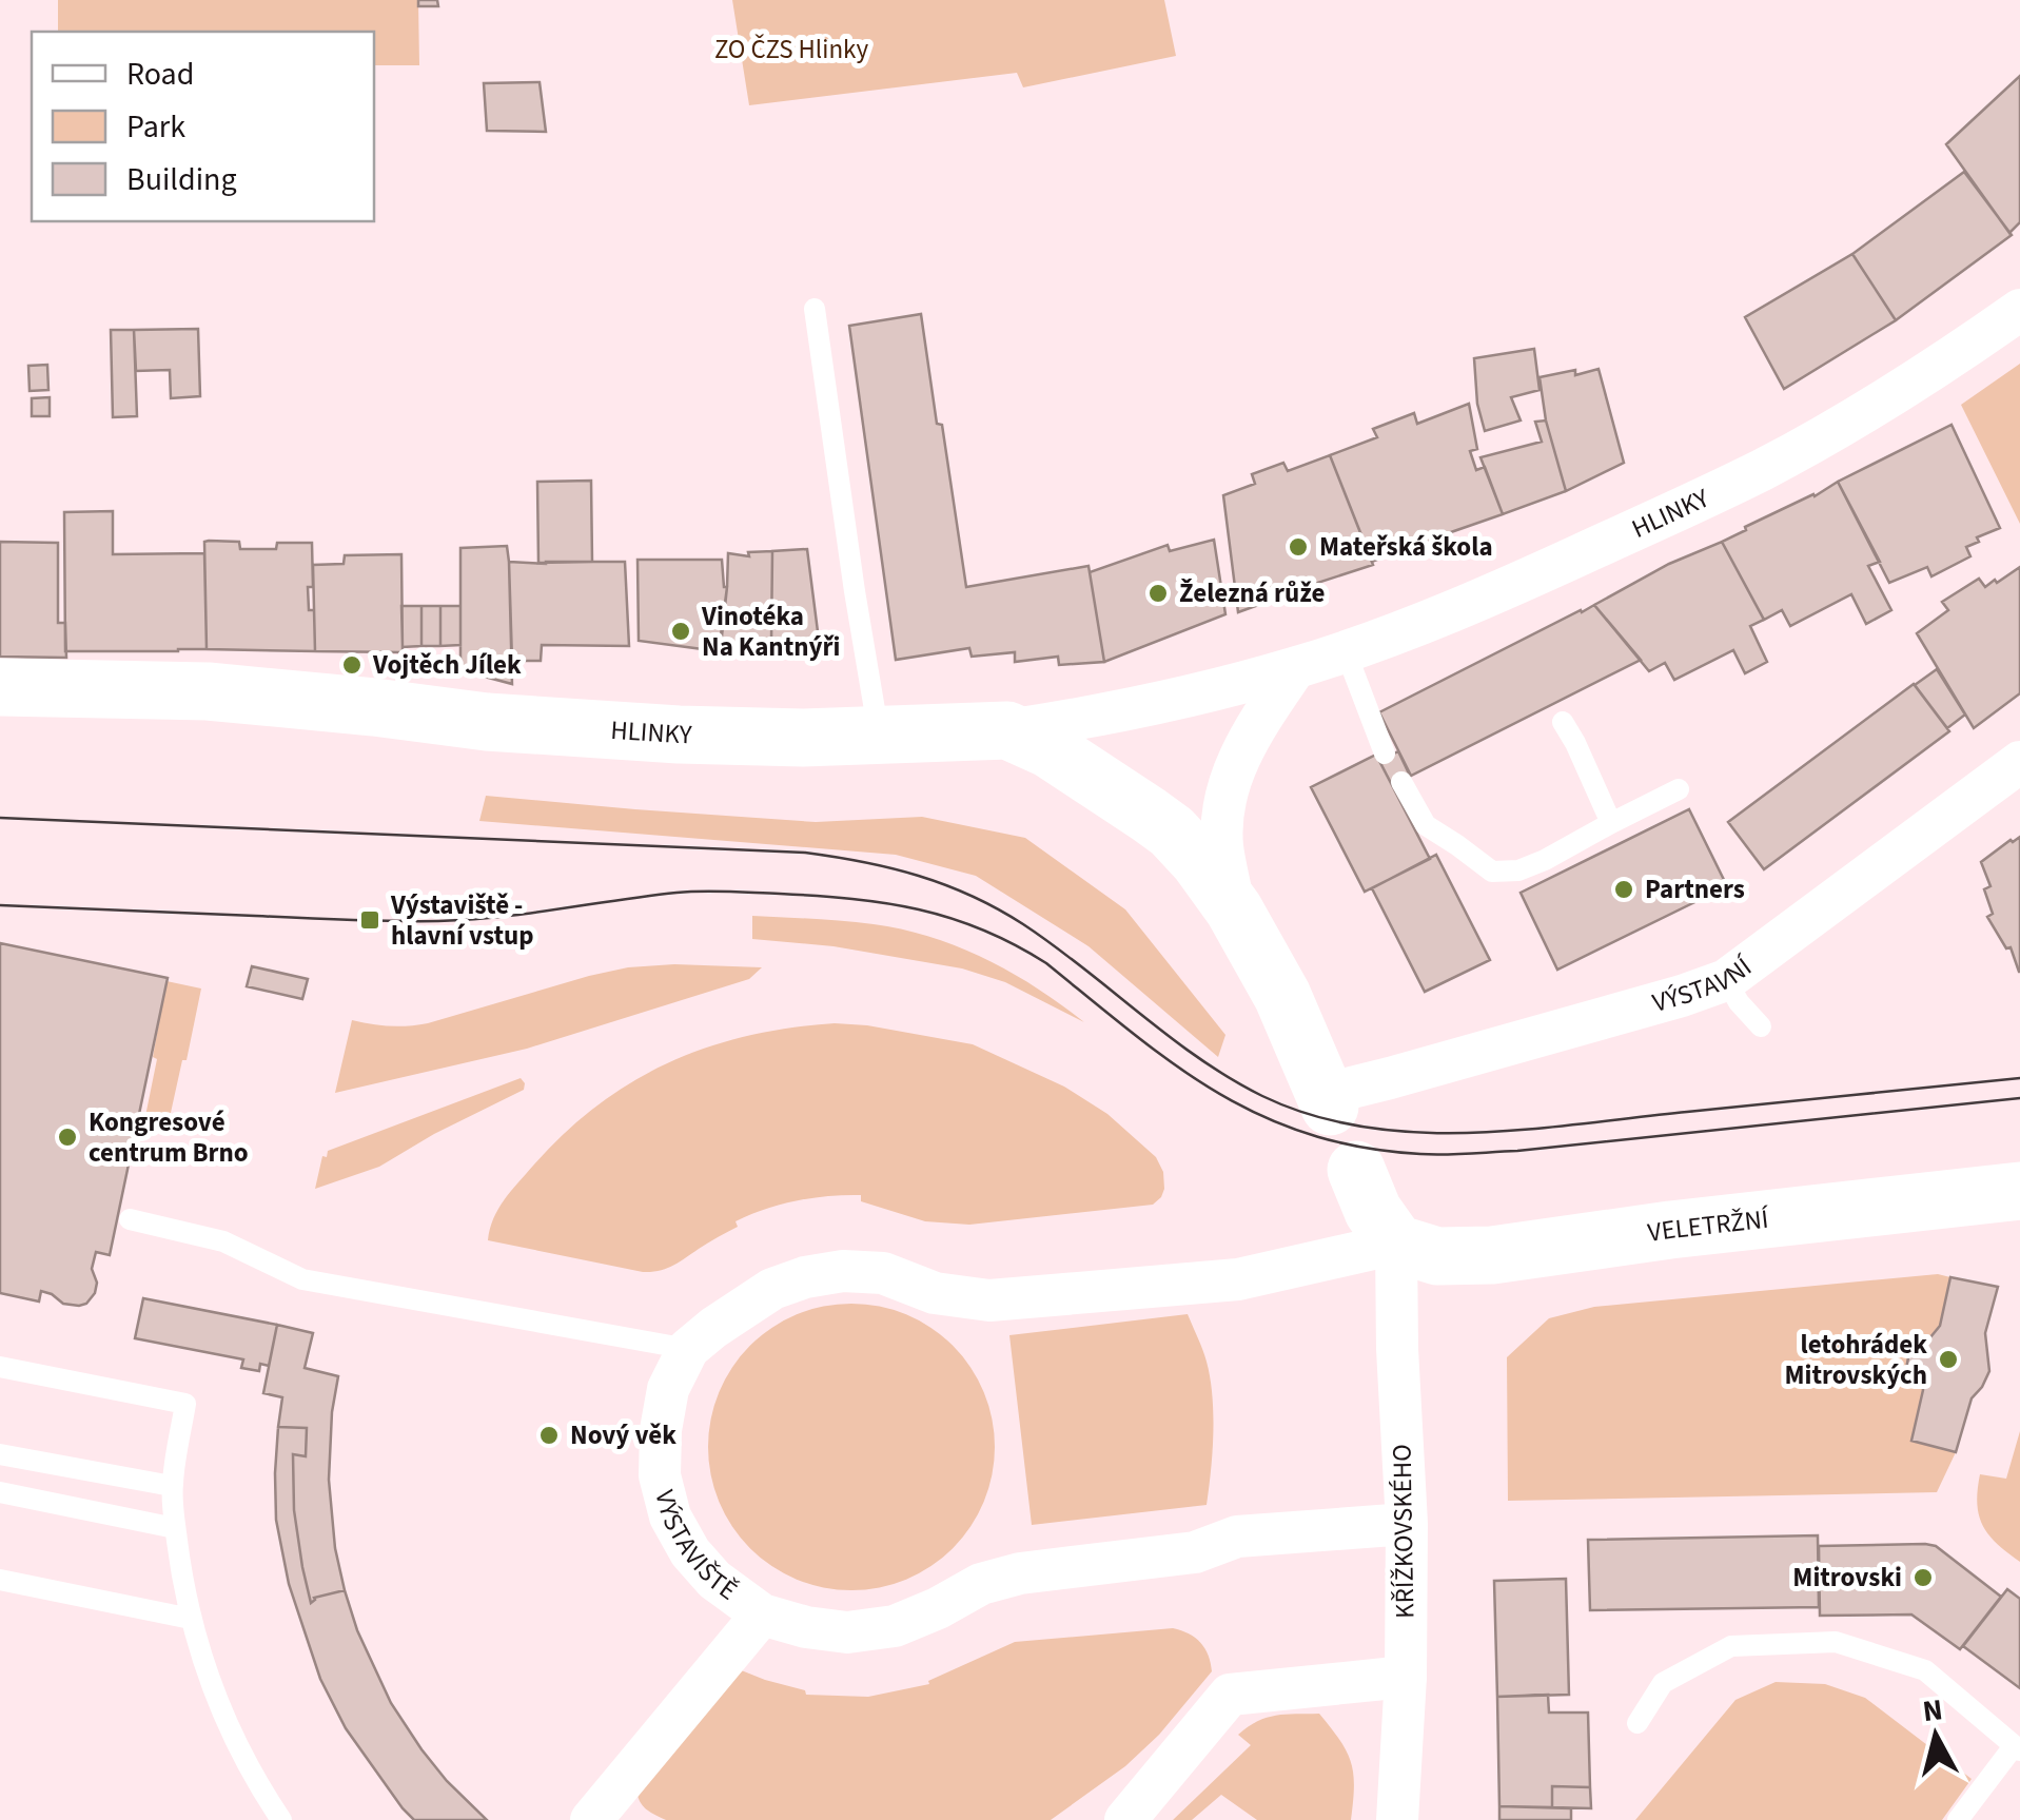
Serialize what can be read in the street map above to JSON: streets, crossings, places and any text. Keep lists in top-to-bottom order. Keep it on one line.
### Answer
{"streets":{"street":["HLINKY","VÝSTAVNÍ","VELETRŽNÍ","KŘÍŽKOVSKÉHO","VÝSTAVIŠTĚ"]},"crossings":[["HLINKY","VÝSTAVNÍ"],["VELETRŽNÍ","KŘÍŽKOVSKÉHO"],["VELETRŽNÍ","VÝSTAVIŠTĚ"],["KŘÍŽKOVSKÉHO","VÝSTAVIŠTĚ"]],"parks":["ZO ČZS Hlinky"],"places":{"other":["Mateřská škola","Železná růže","Vinotéka Na Kantnýři","Vojtěch Jílek","Partners","Kongresové centrum Brno","letohrádek Mitrovských","Nový věk","Mitrovski"],"transit":["Výstaviště - hlavní vstup"]},"legend":["Road","Park","Building"],"north":"top"}
